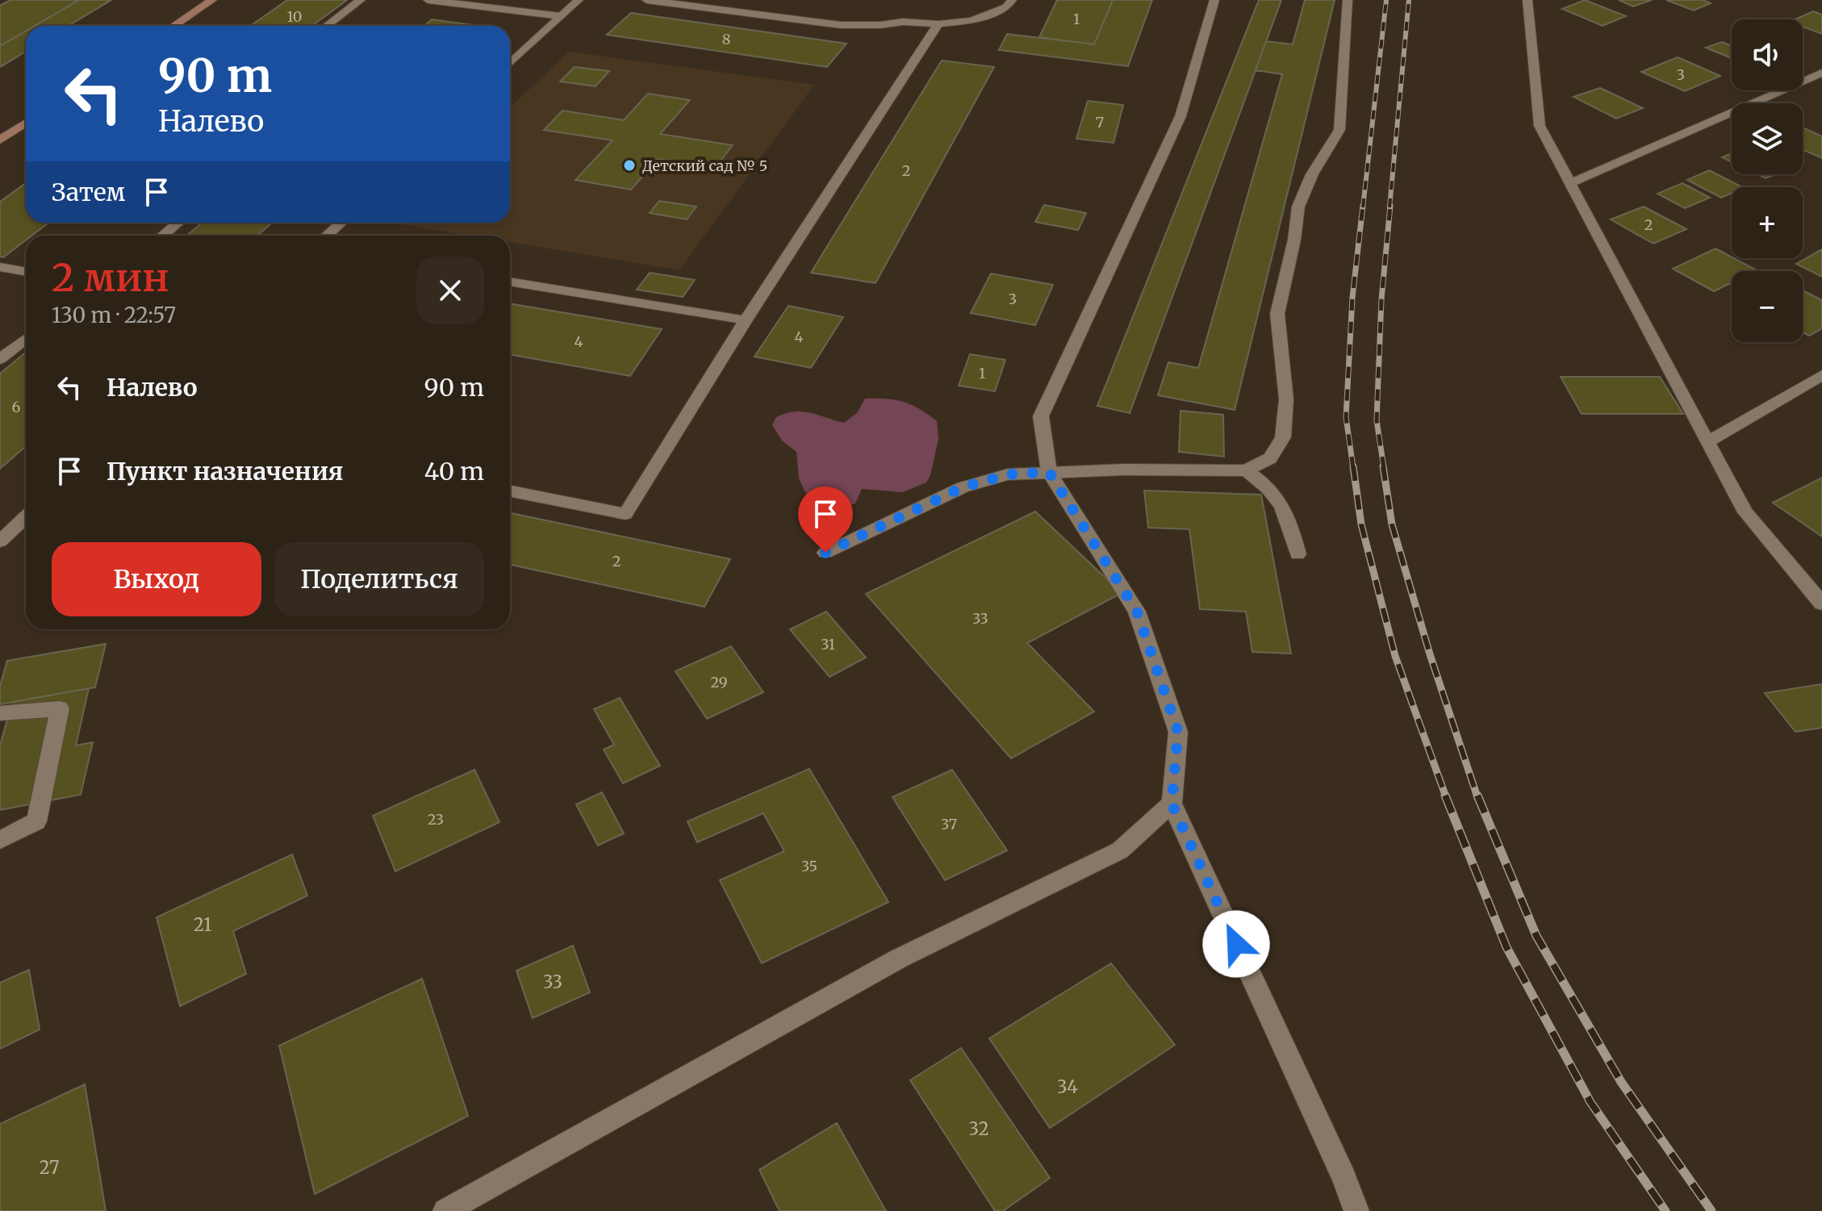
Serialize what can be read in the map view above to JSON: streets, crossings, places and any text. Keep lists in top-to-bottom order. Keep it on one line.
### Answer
{"places":["Детский сад № 5"],"house_numbers":["10","1","8","3","7","2","2","3","4","4","1","6","2","33","31","29","23","37","35","21","33","34","32","27"],"page":{"map_buttons":["+","−"],"turn":["90 m","Налево"],"then":"Затем","heading":["2 мин","130 m · 22:57"],"list":[{"name":"Налево","value":"90 m"},{"name":"Пункт назначения","value":"40 m"}],"buttons":["Выход","Поделиться"]}}
